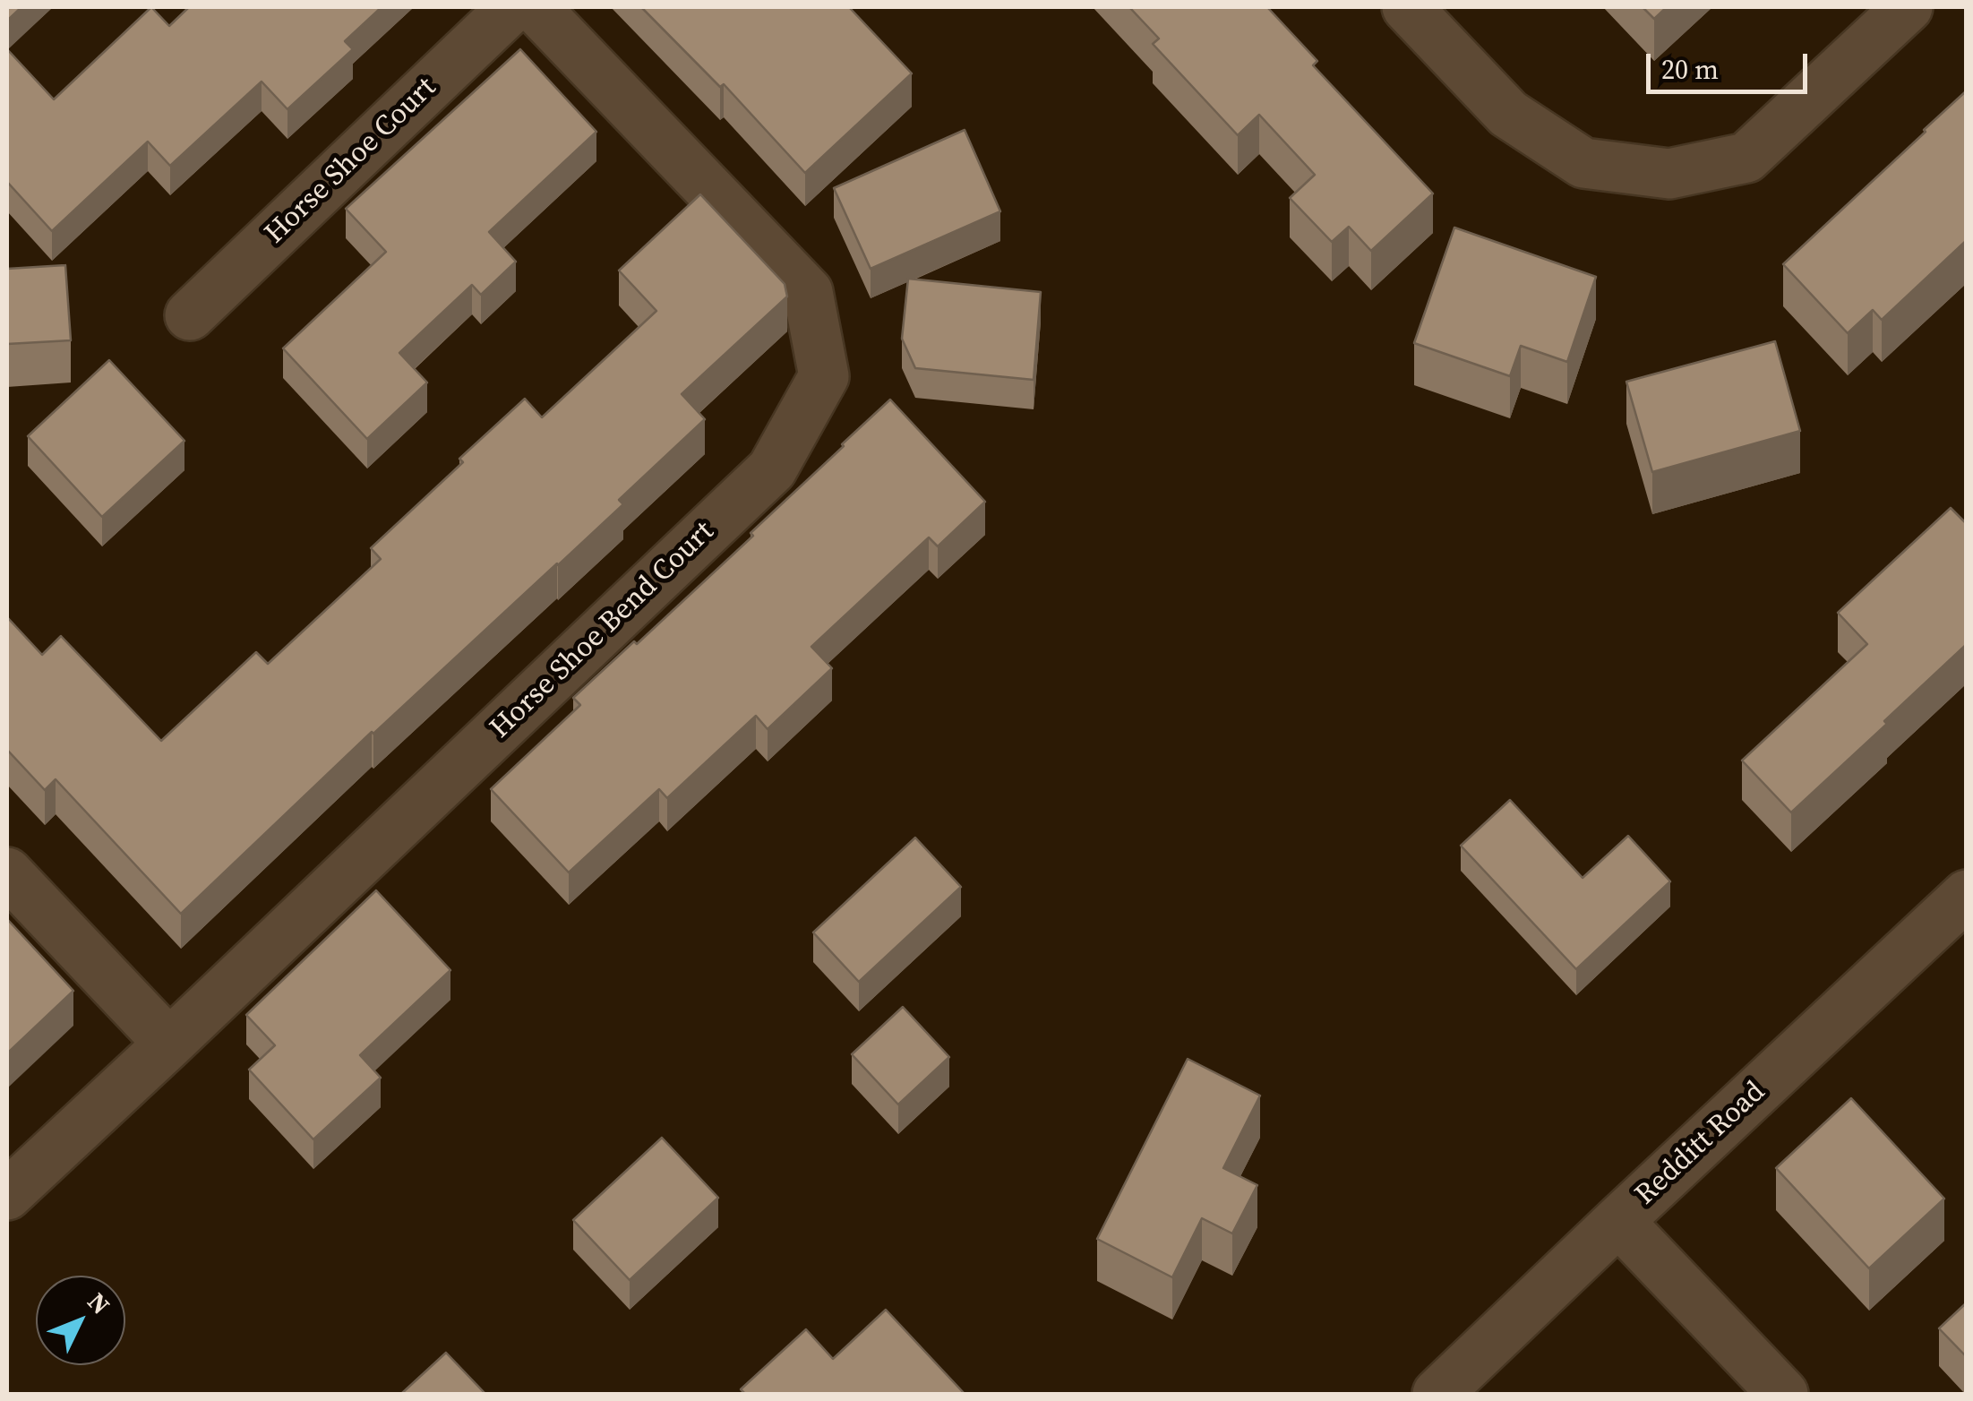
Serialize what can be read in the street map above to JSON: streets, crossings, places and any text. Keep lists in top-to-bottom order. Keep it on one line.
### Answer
{"streets":{"street":["Horse Shoe Court","Horse Shoe Bend Court","Redditt Road"]},"scale_bar":"20 m","north":"top right"}
